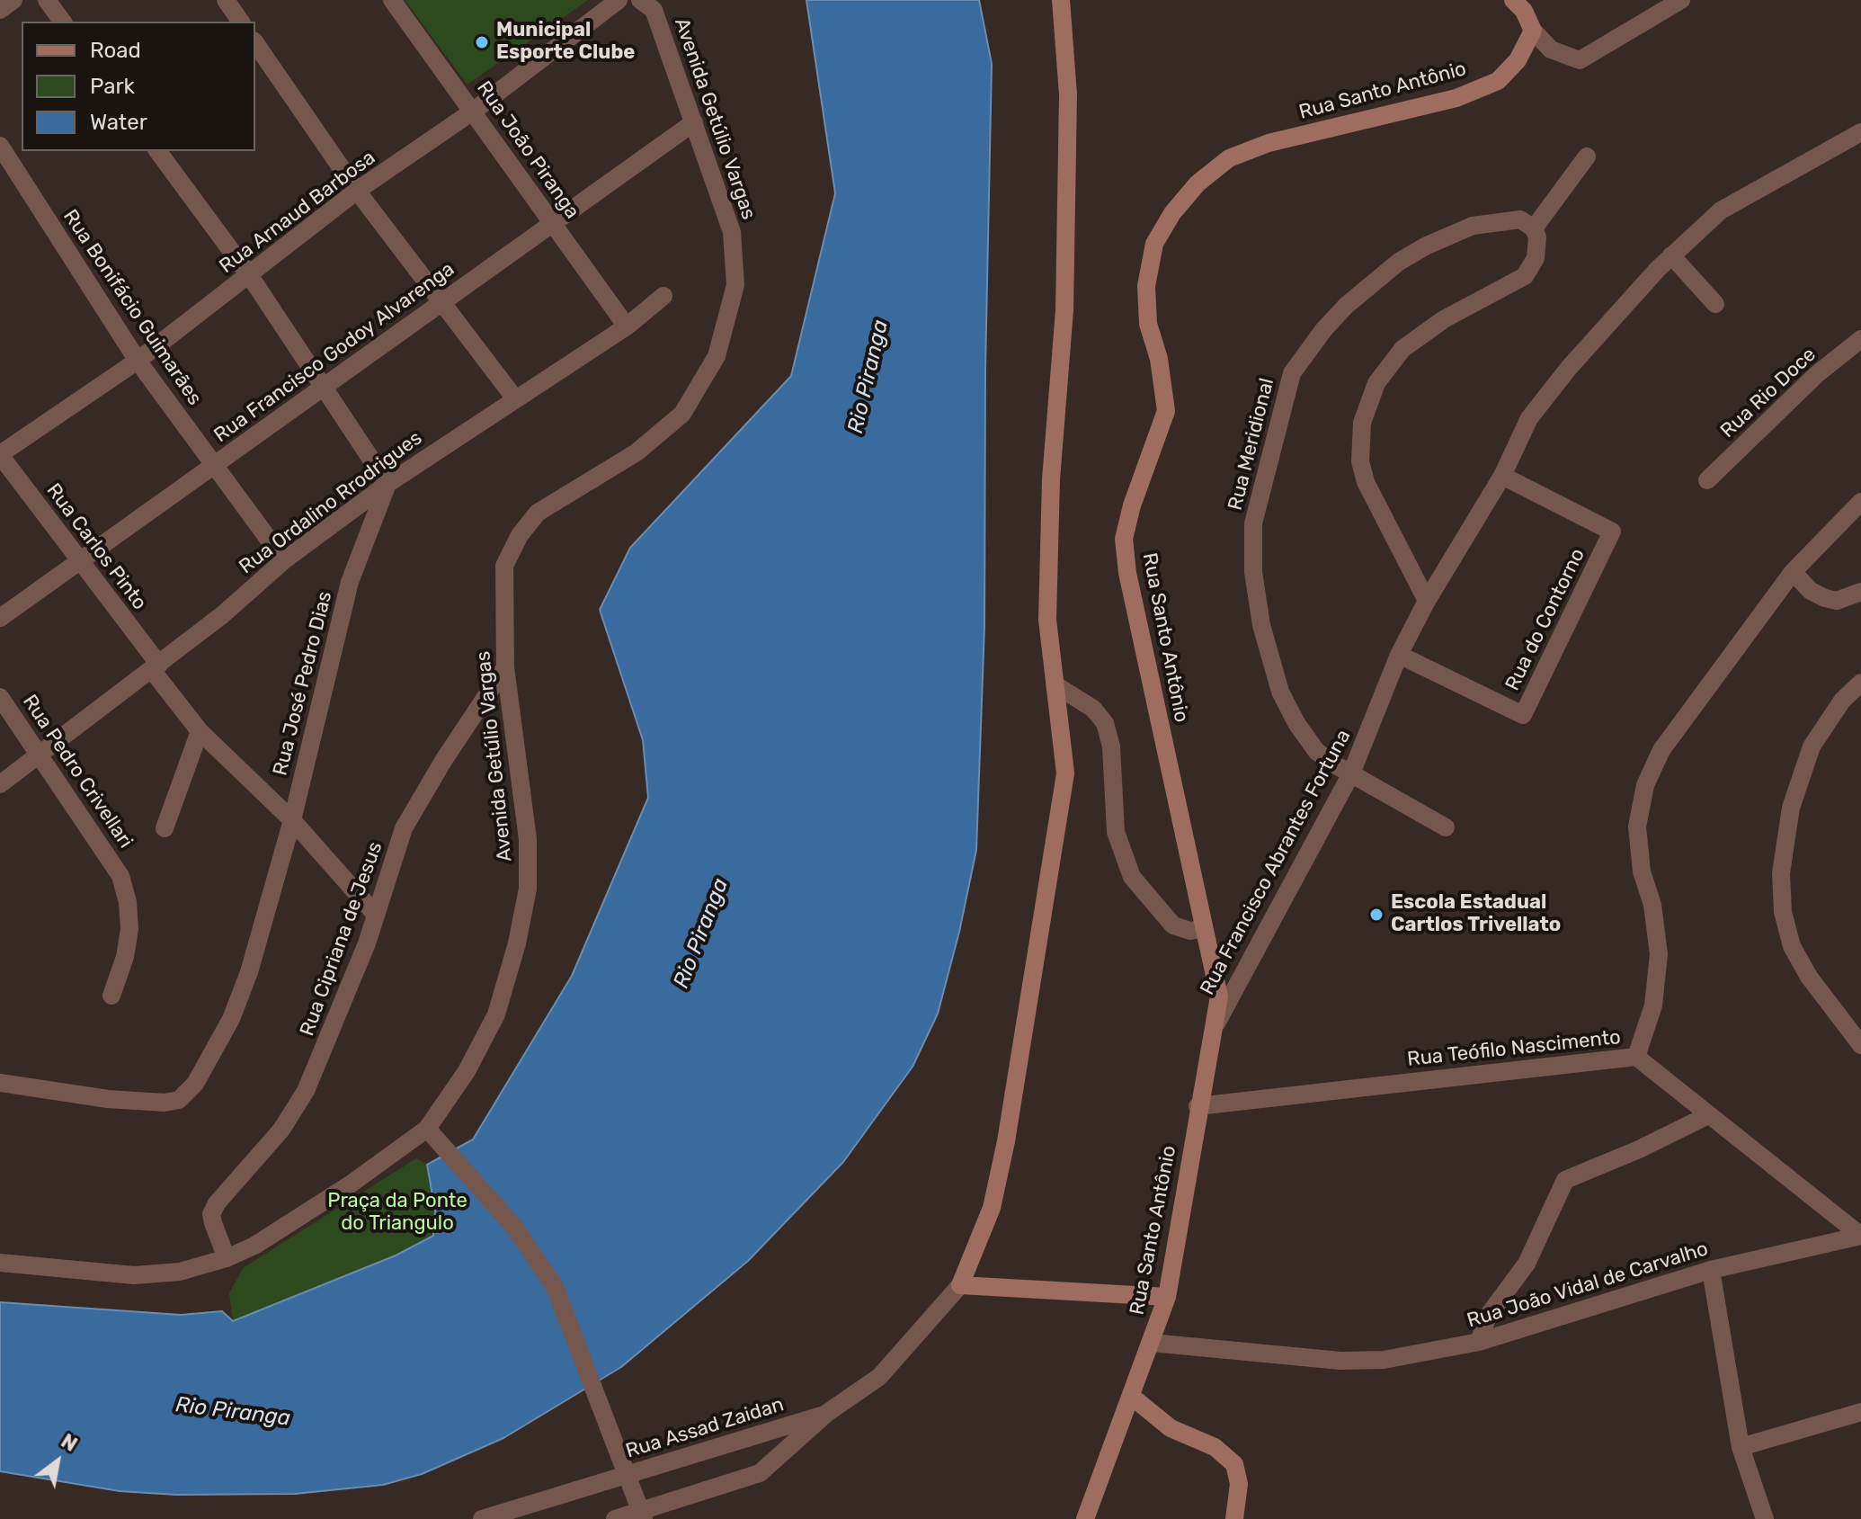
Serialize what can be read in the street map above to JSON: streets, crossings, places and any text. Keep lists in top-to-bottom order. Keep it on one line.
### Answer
{"streets":{"main road":["Rua Santo Antônio"],"street":["Avenida Getúlio Vargas","Rua João Piranga","Rua Arnaud Barbosa","Rua Bonifácio Guimarães","Rua Francisco Godoy Alvarenga","Rua Rio Doce","Rua Meridional","Rua Ordalino Rrodrigues","Rua Carlos Pinto","Rua do Contorno","Rua José Pedro Dias","Rua Pedro Crivellari","Rua Francisco Abrantes Fortuna","Rua Cipriana de Jesus","Rua Teófilo Nascimento","Rua João Vidal de Carvalho","Rua Assad Zaidan"]},"crossings":[["Rua Santo Antônio","Rua Francisco Abrantes Fortuna"],["Rua Santo Antônio","Rua Teófilo Nascimento"],["Rua Santo Antônio","Rua João Vidal de Carvalho"],["Avenida Getúlio Vargas","Rua Francisco Godoy Alvarenga"],["Avenida Getúlio Vargas","Rua Cipriana de Jesus"],["Rua João Piranga","Rua Arnaud Barbosa"],["Rua João Piranga","Rua Francisco Godoy Alvarenga"],["Rua João Piranga","Rua Ordalino Rrodrigues"],["Rua Arnaud Barbosa","Rua Bonifácio Guimarães"],["Rua Arnaud Barbosa","Rua Carlos Pinto"],["Rua Bonifácio Guimarães","Rua Francisco Godoy Alvarenga"],["Rua Bonifácio Guimarães","Rua Ordalino Rrodrigues"],["Rua Francisco Godoy Alvarenga","Rua Carlos Pinto"],["Rua Meridional","Rua Francisco Abrantes Fortuna"],["Rua Ordalino Rrodrigues","Rua Carlos Pinto"],["Rua Ordalino Rrodrigues","Rua José Pedro Dias"],["Rua Ordalino Rrodrigues","Rua Pedro Crivellari"],["Rua Carlos Pinto","Rua José Pedro Dias"],["Rua Carlos Pinto","Rua Cipriana de Jesus"],["Rua do Contorno","Rua Francisco Abrantes Fortuna"],["Rua Teófilo Nascimento","Rua João Vidal de Carvalho"]],"water":["Rio Piranga"],"parks":["Praça da Ponte do Triangulo"],"places":["Municipal Esporte Clube","Escola Estadual Cartlos Trivellato"],"legend":["Road","Park","Water"],"north":"top right"}
